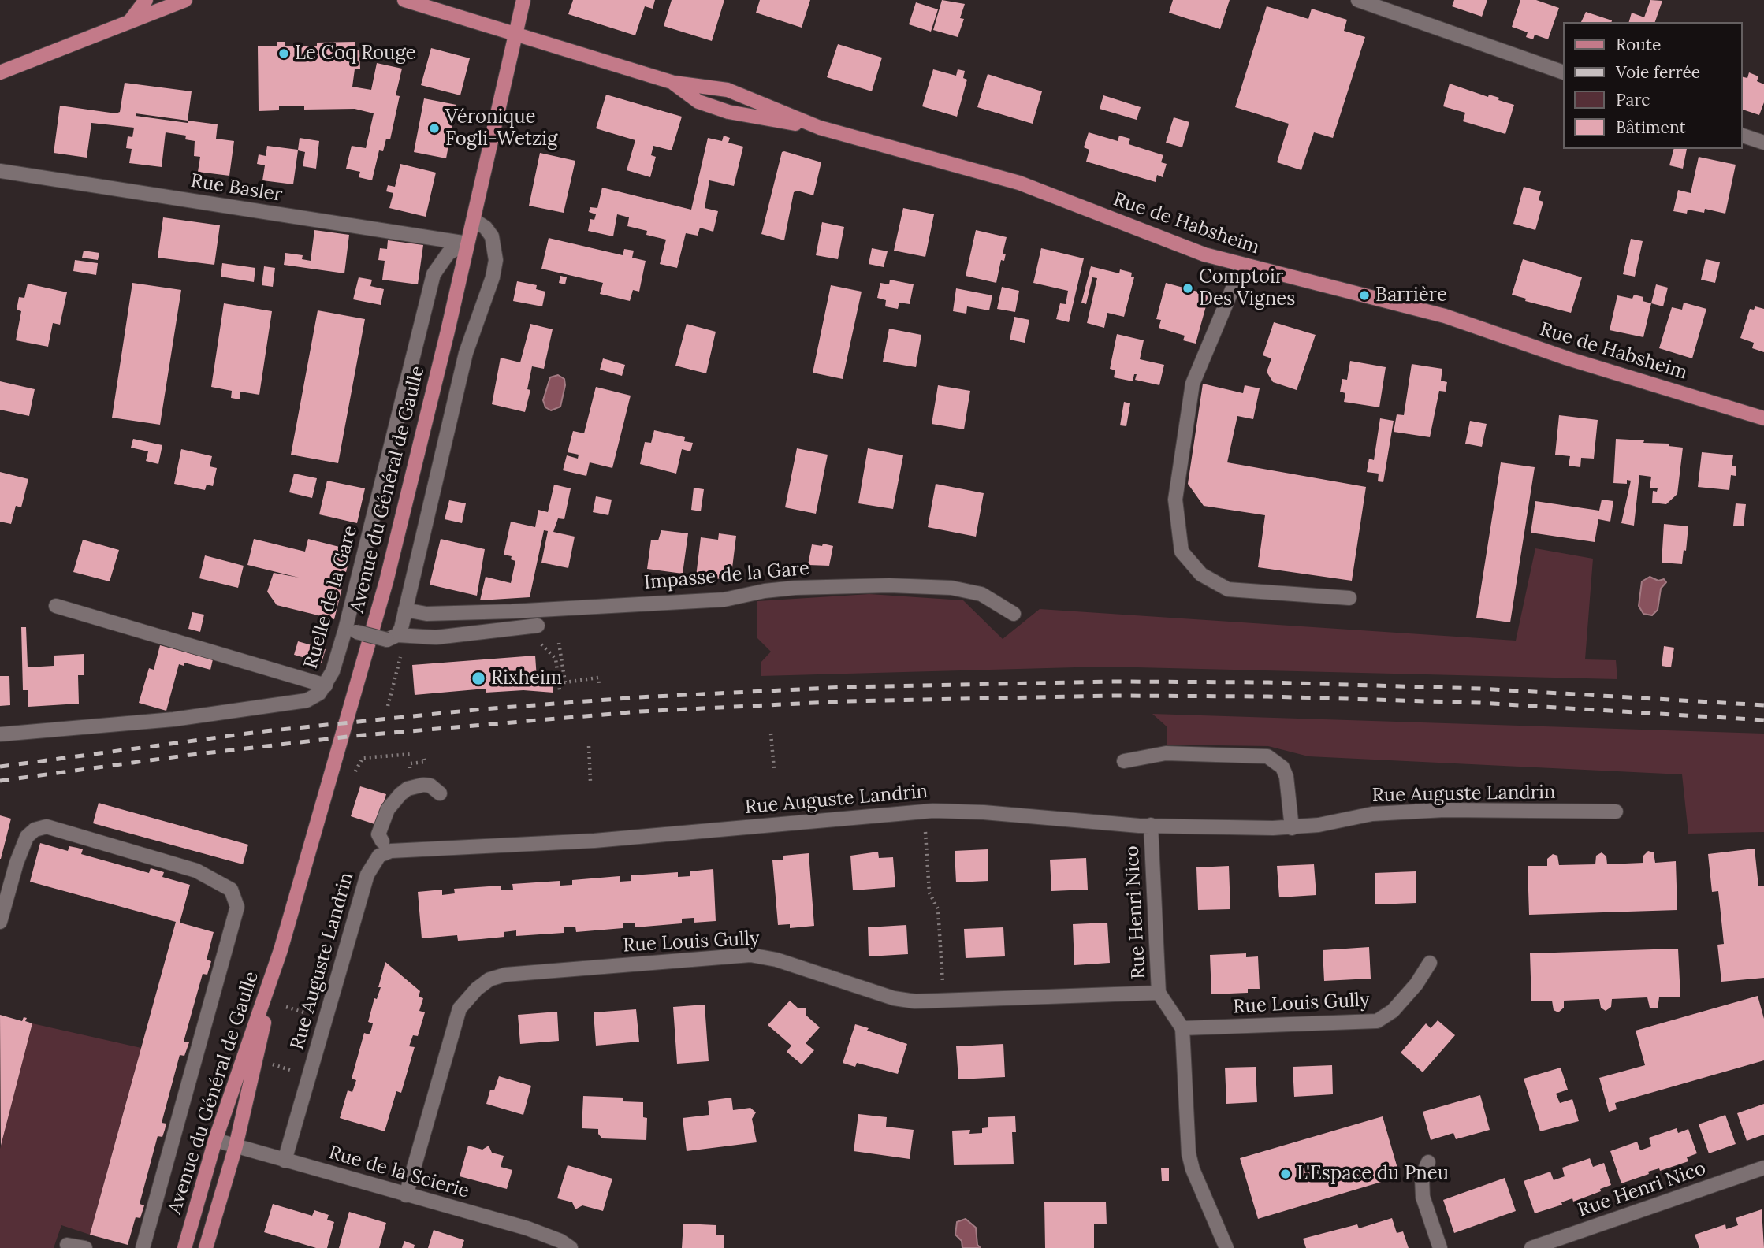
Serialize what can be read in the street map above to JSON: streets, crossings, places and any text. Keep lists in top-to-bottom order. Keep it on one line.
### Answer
{"streets":{"main road":["Rue de Habsheim","Avenue du Général de Gaulle"],"street":["Rue Basler","Impasse de la Gare","Ruelle de la Gare","Rue Auguste Landrin","Rue Henri Nico","Rue Louis Gully","Rue de la Scierie"]},"crossings":[["Rue Basler","Avenue du Général de Gaulle"],["Rue Basler","Ruelle de la Gare"],["Rue de Habsheim","Avenue du Général de Gaulle"],["Avenue du Général de Gaulle","Ruelle de la Gare"],["Avenue du Général de Gaulle","Rue de la Scierie"],["Rue Auguste Landrin","Rue Henri Nico"],["Rue Auguste Landrin","Rue de la Scierie"],["Rue Henri Nico","Rue Louis Gully"],["Rue Louis Gully","Rue de la Scierie"]],"places":["Le Coq Rouge","Véronique Fogli-Wetzig","Comptoir Des Vignes","Barrière","Rixheim","L'Espace du Pneu"],"legend":["Route","Voie ferrée","Parc","Bâtiment"]}
